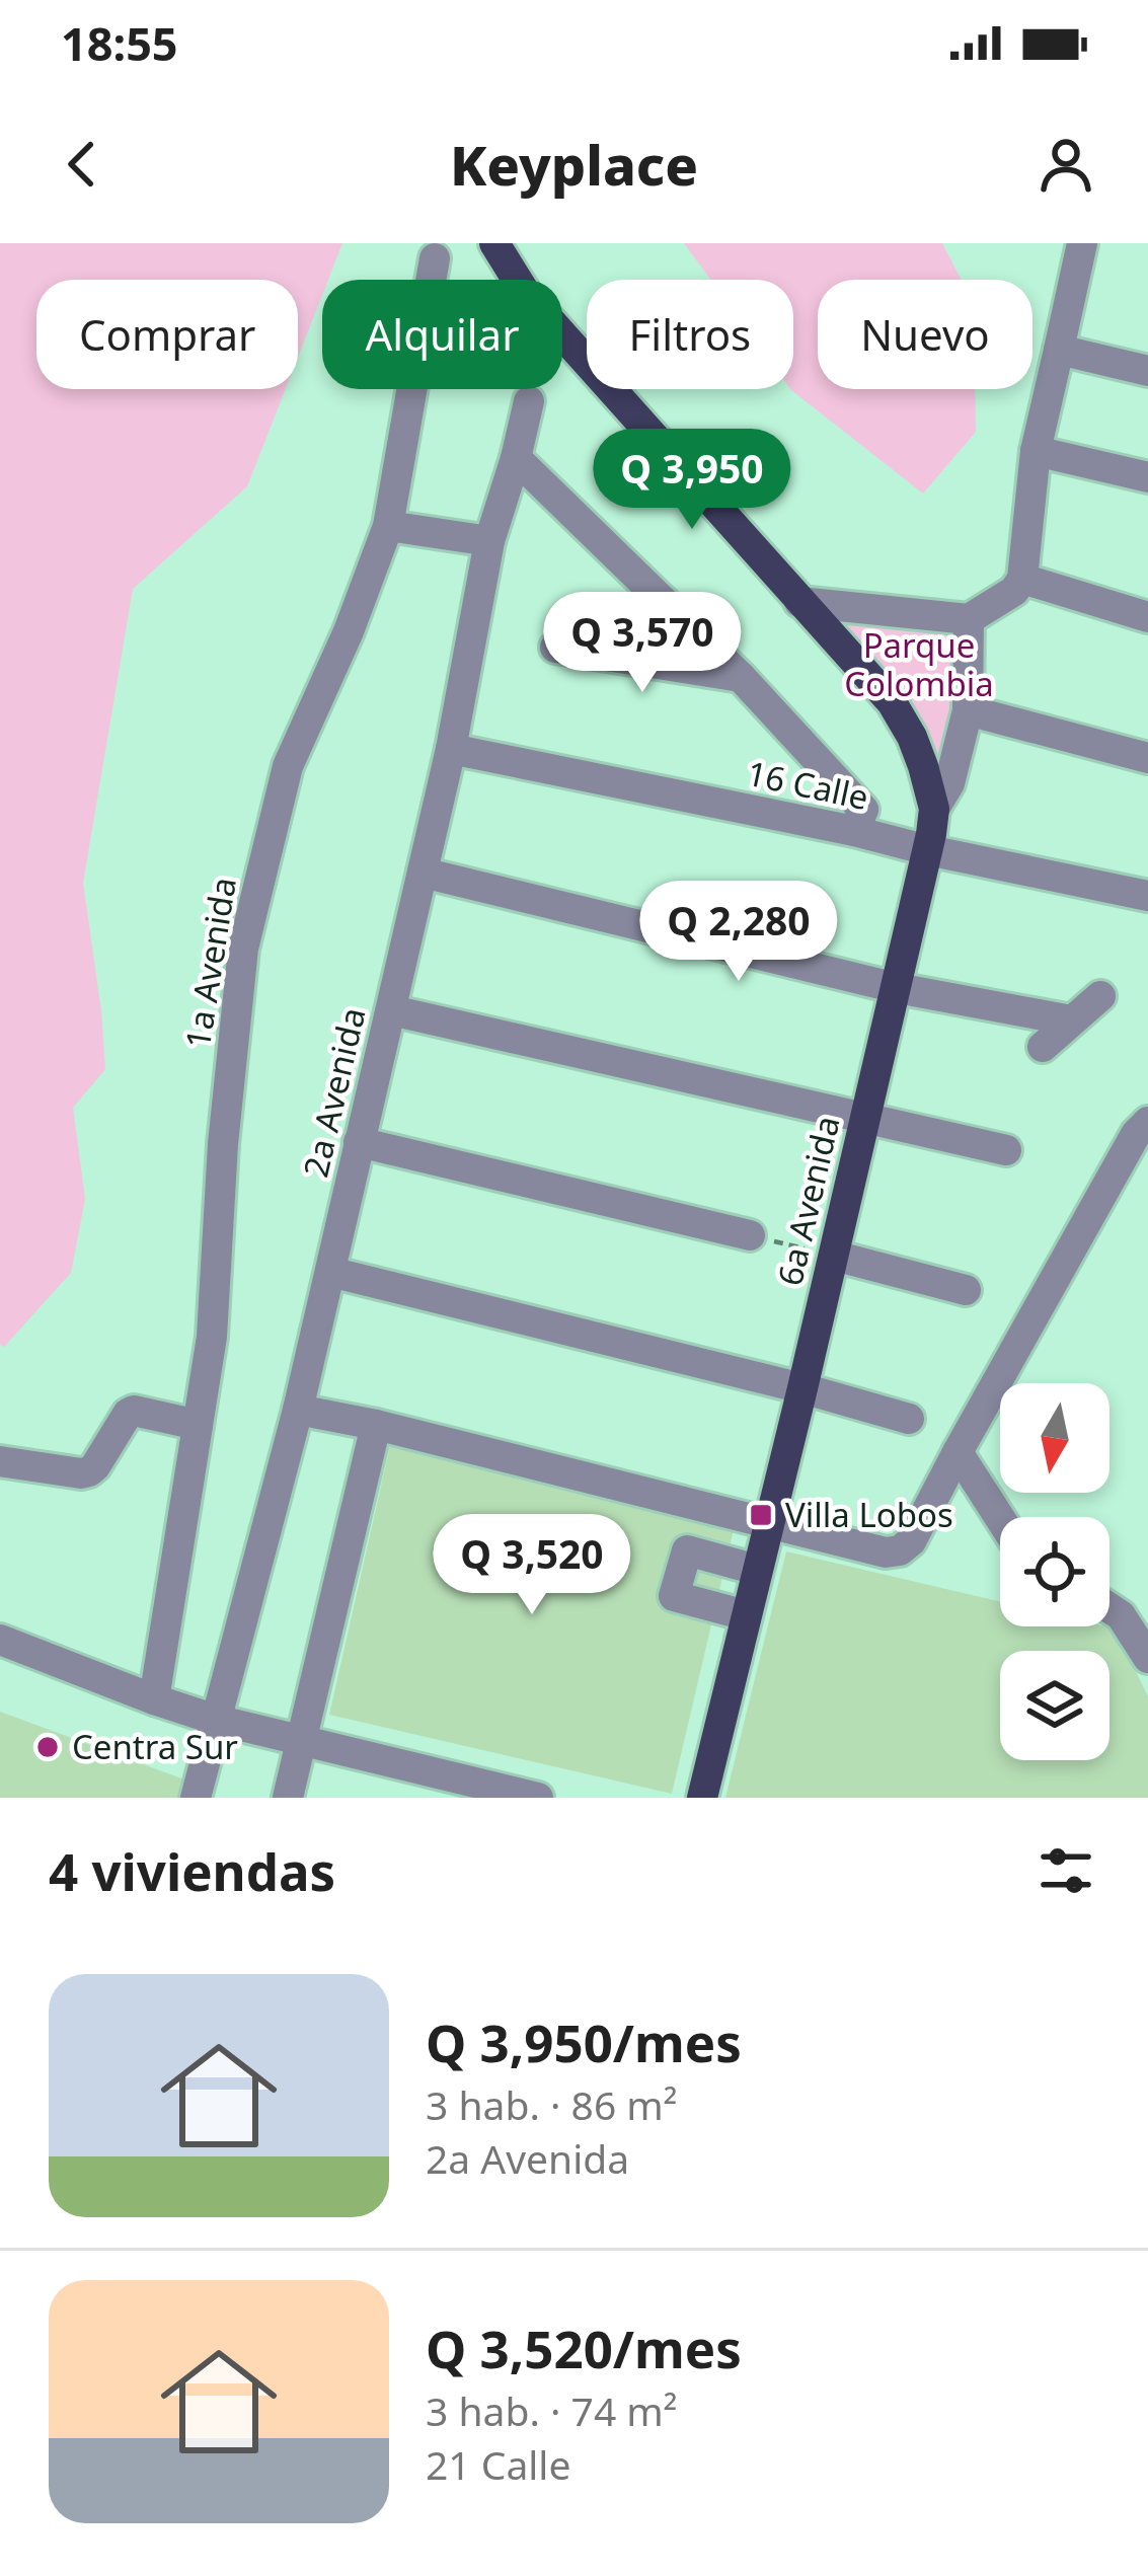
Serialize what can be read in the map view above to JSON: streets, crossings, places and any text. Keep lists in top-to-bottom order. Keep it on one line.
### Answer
{"streets":{"main road":["6a Avenida"],"street":["16 Calle","1a Avenida","2a Avenida"]},"crossings":[["16 Calle","2a Avenida"],["16 Calle","6a Avenida"]],"parks":["Parque Colombia"],"places":{"transit":["Villa Lobos"],"other":["Centra Sur"]},"north":"bottom","page":{"status":"18:55","header":"Keyplace","chip":["Comprar","Alquilar","Filtros","Nuevo"],"price":["Q 3,950","Q 3,570","Q 2,280","Q 3,520"],"heading":"4 viviendas","list":[{"name":"Q 3,950/mes","note":"3 hab. · 86 m² · 2a Avenida"},{"name":"Q 3,520/mes","note":"3 hab. · 74 m² · 21 Calle"}]}}
